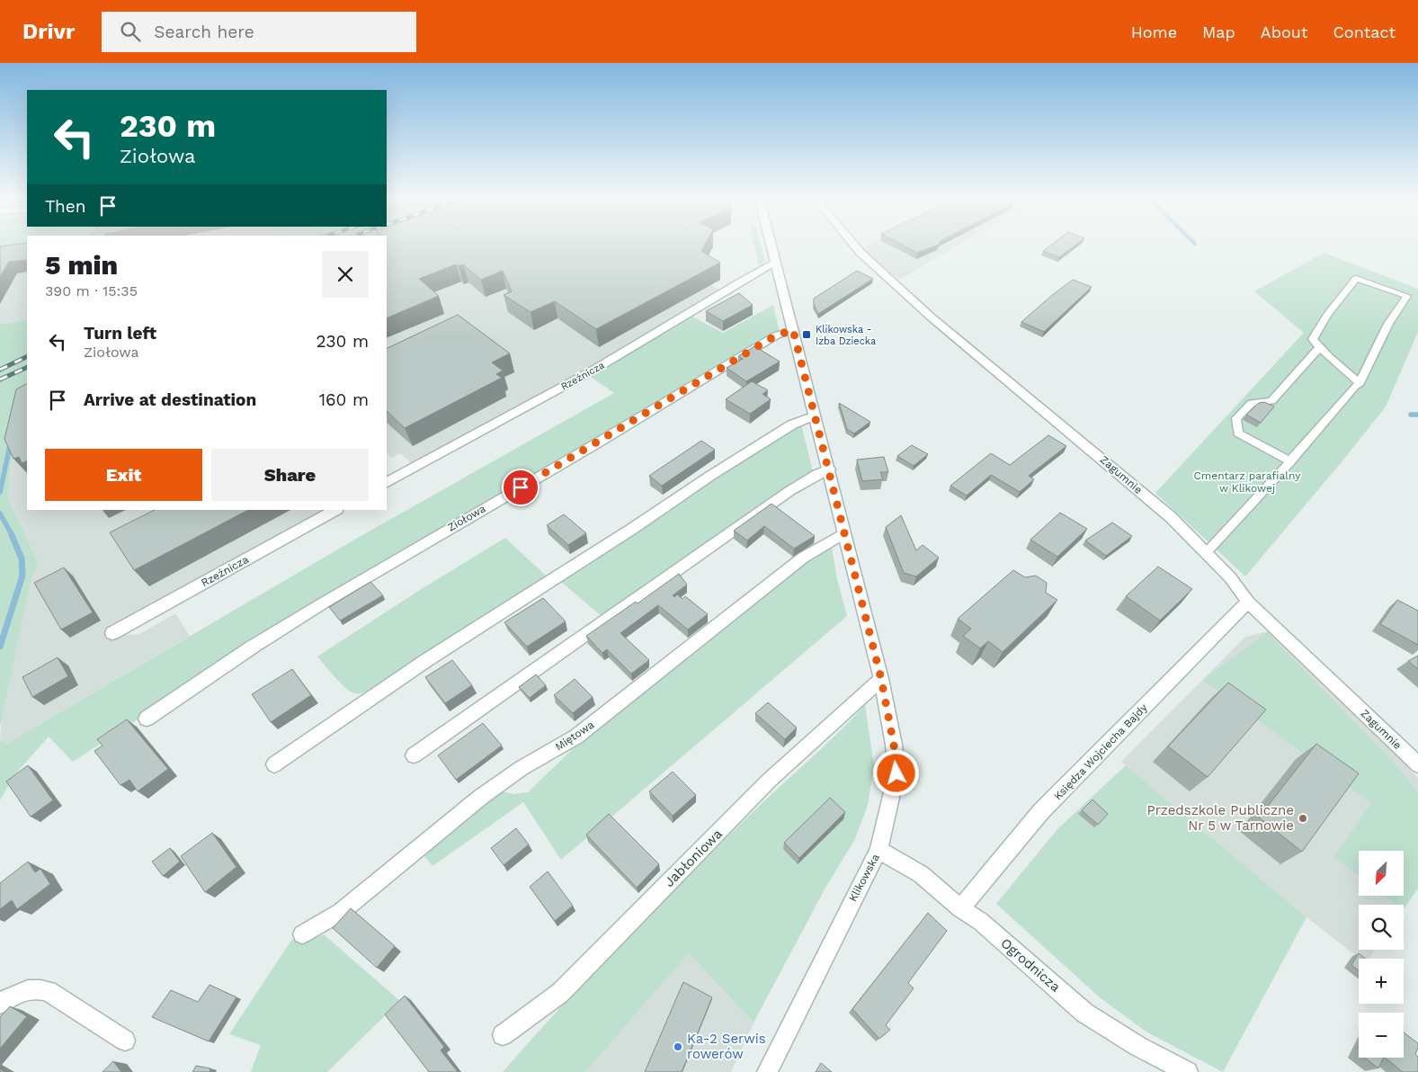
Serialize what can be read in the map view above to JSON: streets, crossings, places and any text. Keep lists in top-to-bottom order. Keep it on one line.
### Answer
{"streets":{"street":["Rzeźnicza","Zagumnie","Ziołowa","Miętowa","Księdza Wojciecha Bajdy","Jabłoniowa","Klikowska","Ogrodnicza"]},"crossings":[["Rzeźnicza","Klikowska"],["Zagumnie","Księdza Wojciecha Bajdy"],["Ziołowa","Klikowska"],["Miętowa","Klikowska"],["Księdza Wojciecha Bajdy","Ogrodnicza"],["Jabłoniowa","Klikowska"],["Klikowska","Ogrodnicza"]],"parks":["Cmentarz parafialny w Klikowej"],"places":{"transit":["Klikowska - Izba Dziecka"],"other":["Przedszkole Publiczne Nr 5 w Tarnowie","Ka-2 Serwis rowerów"]},"north":"bottom left","page":{"header":"Drivr","search":"Search here","nav":["Home","Map","About","Contact"],"turn":["230 m","Ziołowa"],"then":"Then","heading":["5 min","390 m · 15:35"],"list":[{"name":"Turn left","note":"Ziołowa","value":"230 m"},{"name":"Arrive at destination","value":"160 m"}],"buttons":["Exit","Share"],"map_buttons":["+","−"]}}
